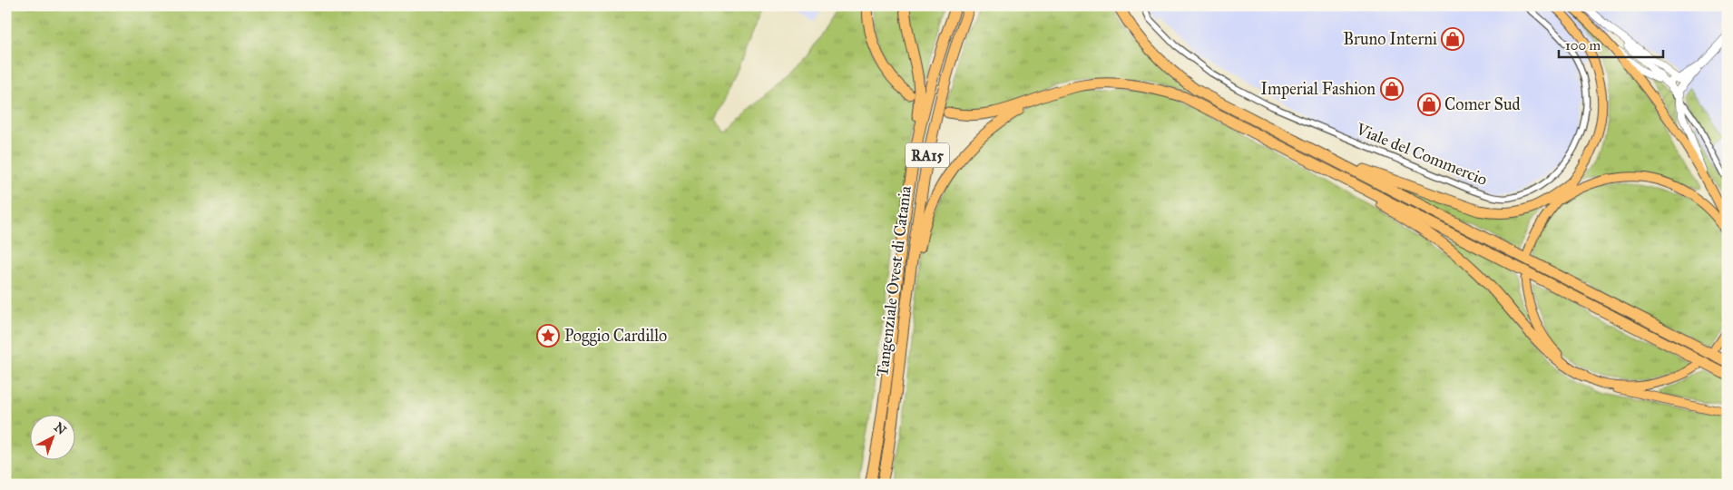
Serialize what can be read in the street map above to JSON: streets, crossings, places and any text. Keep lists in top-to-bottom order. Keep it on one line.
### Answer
{"streets":{"highway":["RA15","Tangenziale Ovest di Catania"],"street":["Viale del Commercio"]},"places":{"shop":["Bruno Interni","Imperial Fashion","Comer Sud"],"place":["Poggio Cardillo"]},"scale_bar":"100 m","north":"top right"}
